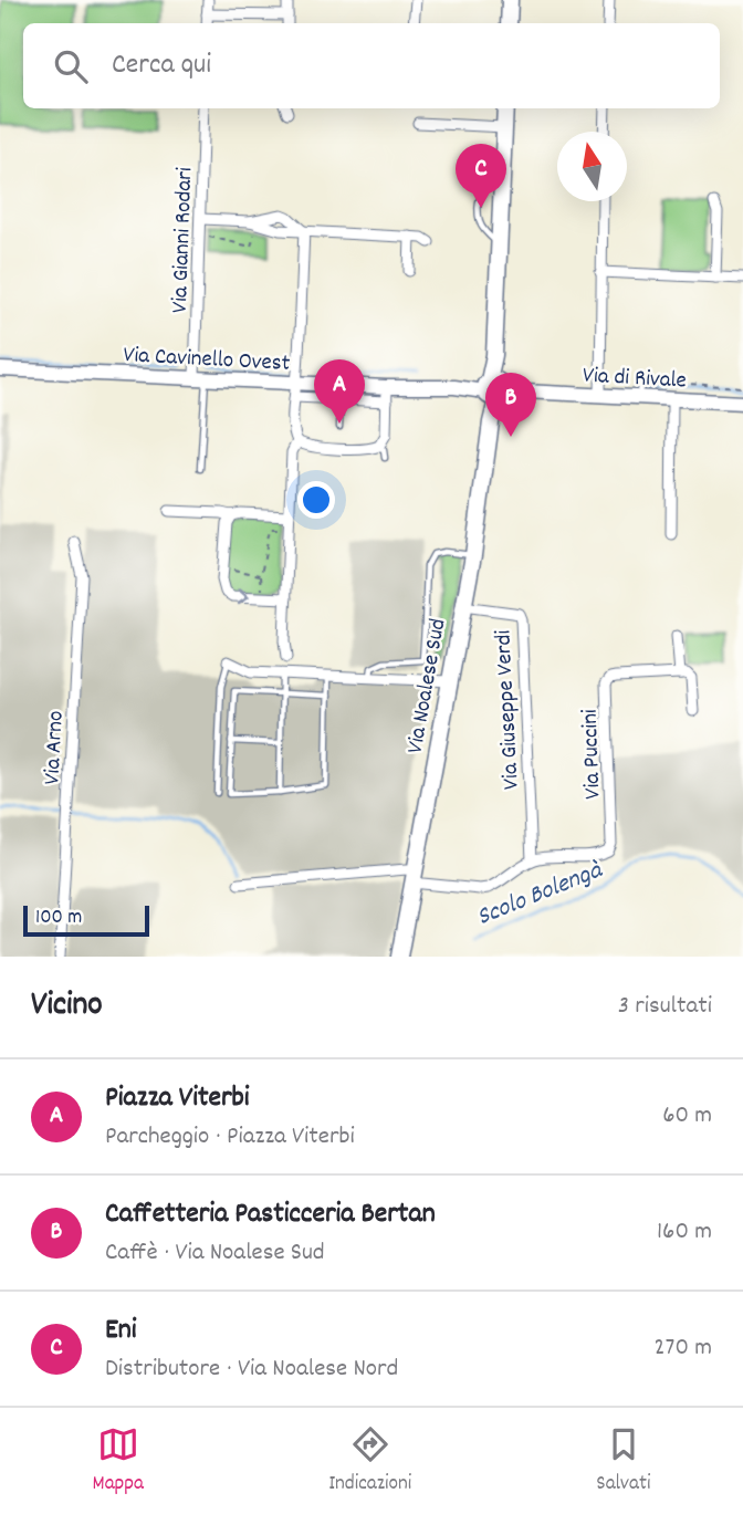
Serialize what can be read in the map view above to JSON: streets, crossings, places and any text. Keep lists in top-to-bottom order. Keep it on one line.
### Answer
{"streets":{"main road":["Via Noalese Sud"],"street":["Via Gianni Rodari","Via Cavinello Ovest","Via di Rivale","Via Giuseppe Verdi","Via Arno","Via Puccini"]},"crossings":[["Via Gianni Rodari","Via Cavinello Ovest"],["Via Cavinello Ovest","Via di Rivale"],["Via Cavinello Ovest","Via Noalese Sud"],["Via di Rivale","Via Noalese Sud"],["Via Noalese Sud","Via Giuseppe Verdi"],["Via Giuseppe Verdi","Via Puccini"]],"water":["Scolo Bolengà"],"scale_bar":"100 m","north":"top","page":{"search":"Cerca qui","pins":["C","A","B"],"scale":"100 m","heading":["Vicino","3 risultati"],"list":[{"mark":"A","name":"Piazza Viterbi","note":"Parcheggio · Piazza Viterbi","value":"60 m"},{"mark":"B","name":"Caffetteria Pasticceria Bertan","note":"Caffè · Via Noalese Sud","value":"160 m"},{"mark":"C","name":"Eni","note":"Distributore · Via Noalese Nord","value":"270 m"}],"nav":["Mappa","Indicazioni","Salvati"]}}
